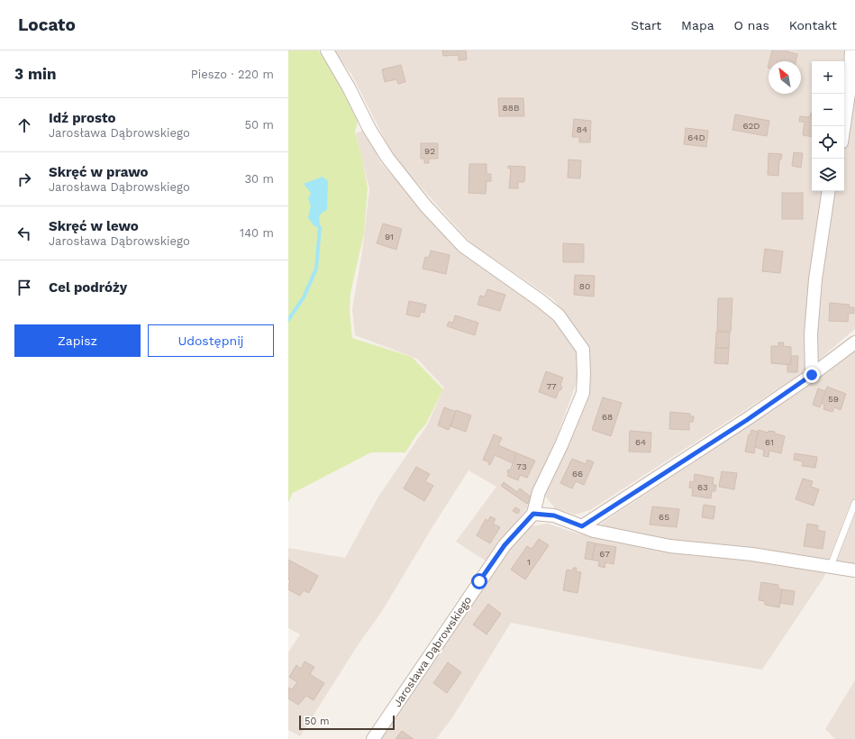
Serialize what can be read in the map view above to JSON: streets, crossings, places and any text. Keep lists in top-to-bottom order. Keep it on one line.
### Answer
{"streets":{"street":["Jarosława Dąbrowskiego"]},"house_numbers":["88B","62D","84","64D","92","91","80","77","59","68","64","61","73","66","63","65","67","1"],"scale_bar":"50 m","north":"top left","page":{"header":"Locato","nav":["Start","Mapa","O nas","Kontakt"],"heading":["3 min","Pieszo · 220 m"],"map_buttons":["+","−"],"list":[["Idź prosto","Jarosława Dąbrowskiego","50 m"],["Skręć w prawo","Jarosława Dąbrowskiego","30 m"],["Skręć w lewo","Jarosława Dąbrowskiego","140 m"],"Cel podróży"],"buttons":["Zapisz","Udostępnij"],"scale":"50 m"}}
